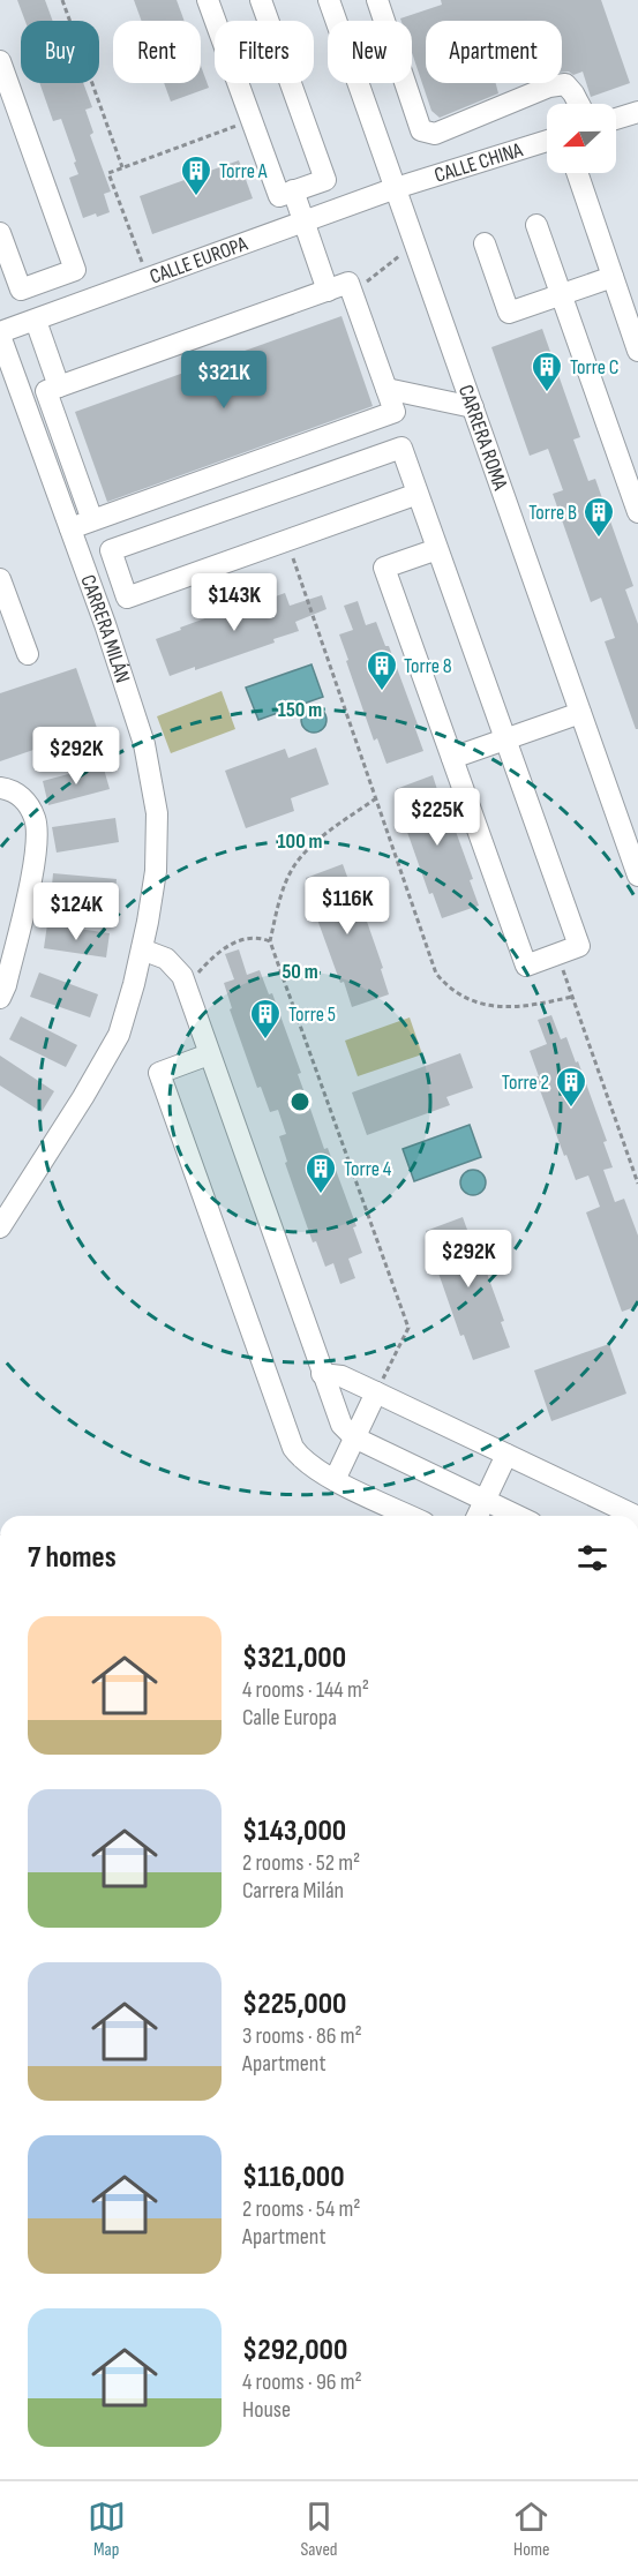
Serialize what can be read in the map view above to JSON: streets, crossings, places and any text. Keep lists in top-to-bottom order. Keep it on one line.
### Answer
{"streets":{"street":["CALLE CHINA","CALLE EUROPA","CARRERA ROMA","CARRERA MILÁN"]},"crossings":[["CALLE CHINA","CALLE EUROPA"],["CALLE CHINA","CARRERA ROMA"],["CALLE EUROPA","CARRERA ROMA"],["CALLE EUROPA","CARRERA MILÁN"]],"places":{"building":["Torre A","Torre C","Torre B","Torre 8","Torre 5","Torre 2","Torre 4"]},"north":"left","page":{"chip":["Buy","Rent","Filters","New","Apartment"],"price":["$321K","$143K","$292K","$225K","$116K","$124K","$292K"],"heading":"7 homes","list":[{"name":"$321,000","note":"4 rooms · 144 m² · Calle Europa"},{"name":"$143,000","note":"2 rooms · 52 m² · Carrera Milán"},{"name":"$225,000","note":"3 rooms · 86 m² · Apartment"},{"name":"$116,000","note":"2 rooms · 54 m² · Apartment"},{"name":"$292,000","note":"4 rooms · 96 m² · House"}],"tabs":["Map","Saved","Home"]},"rings":["150 m","100 m","50 m"]}
